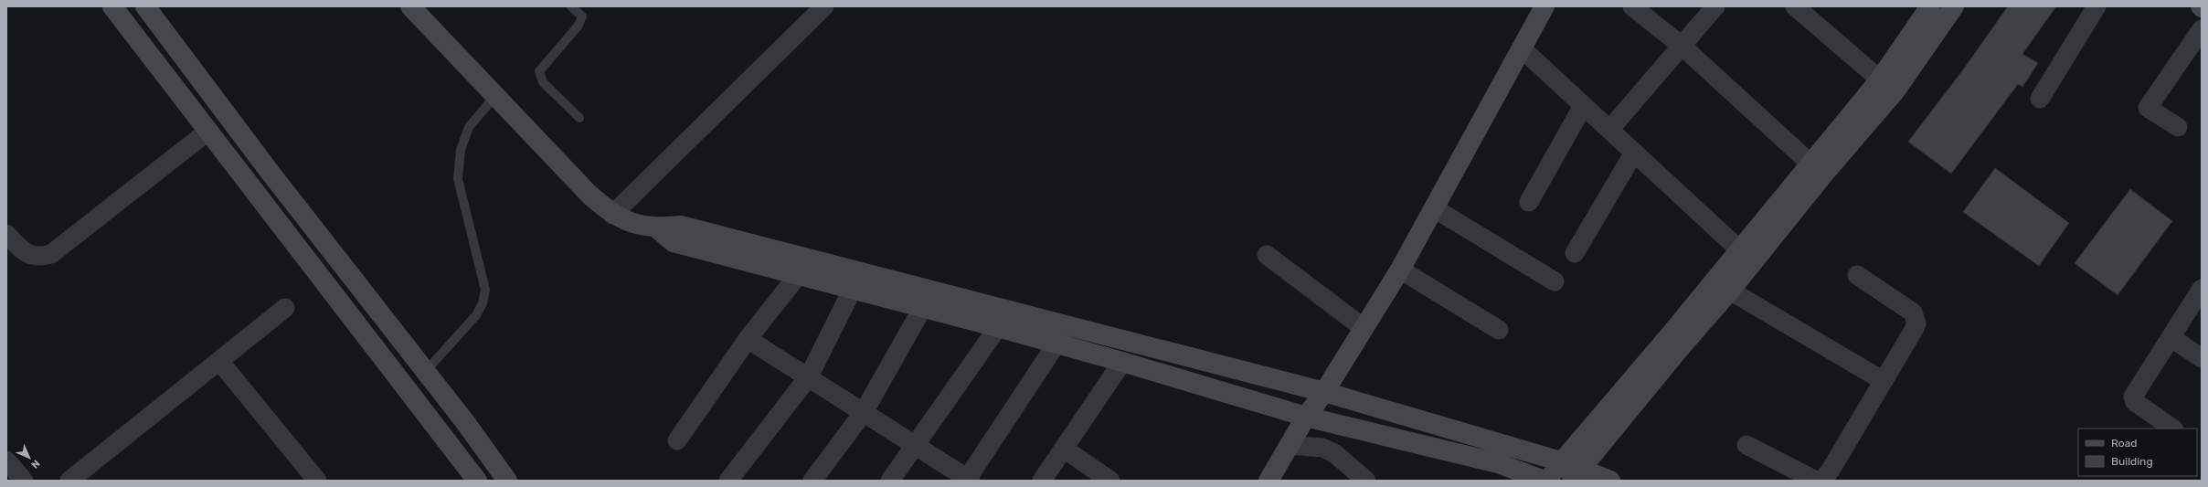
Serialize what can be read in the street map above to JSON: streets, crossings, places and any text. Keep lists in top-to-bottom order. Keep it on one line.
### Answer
{"legend":["Road","Building"],"north":"bottom right"}
